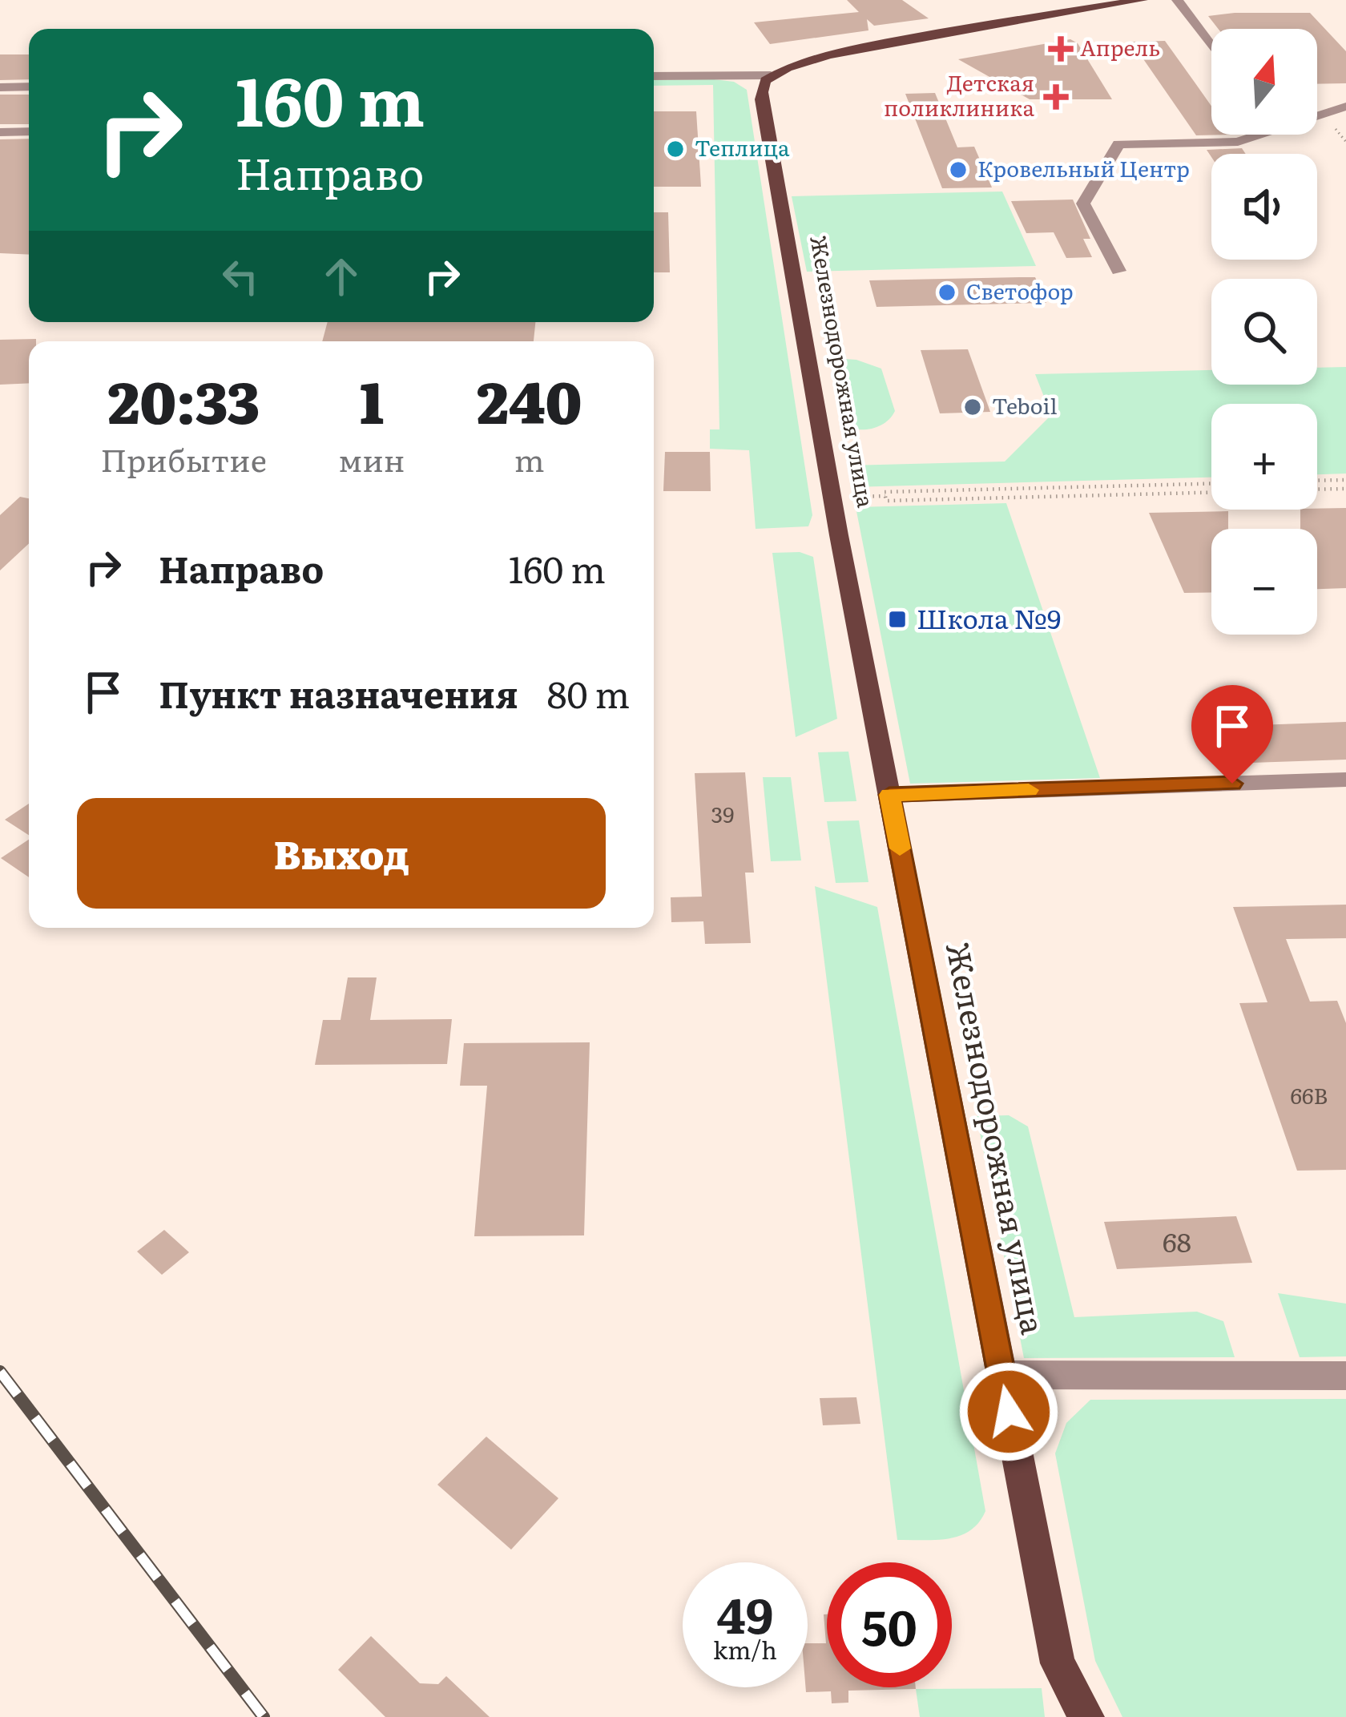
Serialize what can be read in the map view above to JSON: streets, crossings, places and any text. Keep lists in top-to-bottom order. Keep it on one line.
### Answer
{"streets":{"main road":["Железнодорожная улица"]},"places":{"health":["Апрель","Детская поликлиника"],"other":["Теплица","Кровельный Центр","Светофор","Teboil"],"transit":["Школа №9"]},"house_numbers":["39","66В","68"],"north":"top","page":{"map_buttons":["+","−"],"turn":["160 m","Направо"],"eta":["20:33","Прибытие","1","мин","240","m"],"list":[{"name":"Направо","value":"160 m"},{"name":"Пункт назначения","value":"80 m"}],"buttons":"Выход","speed":"49 km/h","limit":"50"}}
